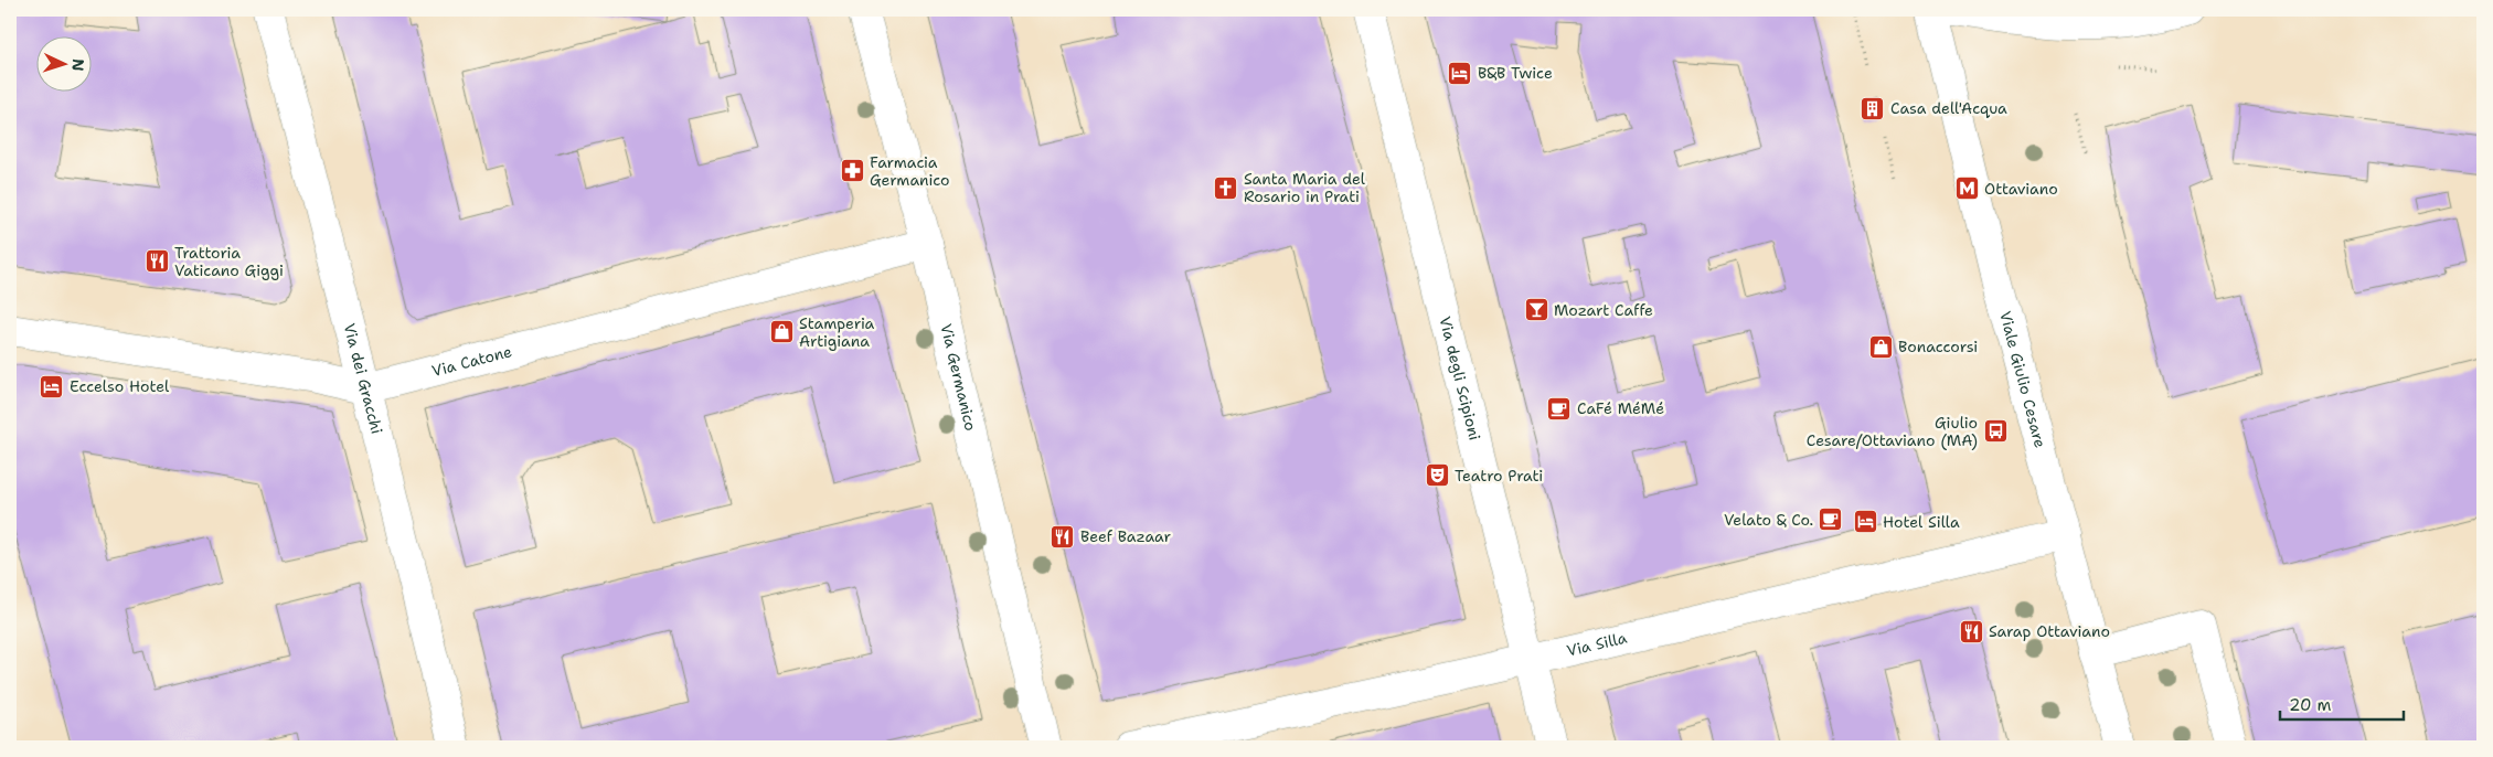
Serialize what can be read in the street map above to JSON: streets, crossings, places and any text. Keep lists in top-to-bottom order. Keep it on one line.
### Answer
{"streets":{"street":["Via Catone","Via Germanico","Via dei Gracchi","Via degli Scipioni","Viale Giulio Cesare","Via Silla"]},"crossings":[["Via Catone","Via Germanico"],["Via Catone","Via dei Gracchi"],["Via degli Scipioni","Via Silla"],["Viale Giulio Cesare","Via Silla"]],"places":{"hotel":["B&B Twice","Eccelso Hotel","Hotel Silla"],"building":["Casa dell'Acqua"],"pharmacy":["Farmacia Germanico"],"church":["Santa Maria del Rosario in Prati"],"metro station":["Ottaviano"],"restaurant":["Trattoria Vaticano Giggi","Beef Bazaar","Sarap Ottaviano"],"bar":["Mozart Caffe"],"shop":["Stamperia Artigiana","Bonaccorsi"],"cafe":["CaFé MéMé","Velato & Co."],"bus stop":["Giulio Cesare/Ottaviano (MA)"],"theatre":["Teatro Prati"]},"scale_bar":"20 m","north":"right"}
